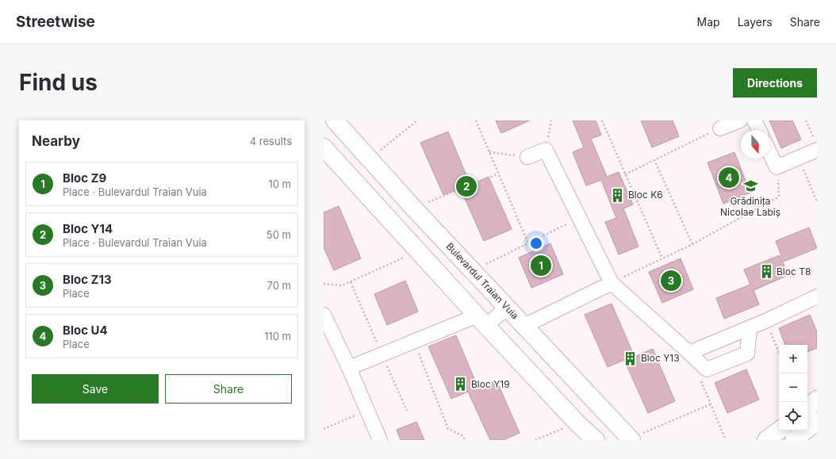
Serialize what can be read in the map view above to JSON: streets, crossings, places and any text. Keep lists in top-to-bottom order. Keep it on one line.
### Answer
{"streets":{"main road":["Bulevardul Traian Vuia"]},"places":{"school or university":["Grădinița Nicolae Labiș"],"building":["Bloc K6","Bloc T8","Bloc Y13","Bloc Y19"]},"north":"bottom","page":{"header":"Streetwise","nav":["Map","Layers","Share"],"buttons":["Directions",["Save","Share"]],"title":"Find us","heading":["Nearby","4 results"],"list":[{"mark":"1","name":"Bloc Z9","note":"Place · Bulevardul Traian Vuia","value":"10 m"},{"mark":"2","name":"Bloc Y14","note":"Place · Bulevardul Traian Vuia","value":"50 m"},{"mark":"3","name":"Bloc Z13","note":"Place","value":"70 m"},{"mark":"4","name":"Bloc U4","note":"Place","value":"110 m"}],"pins":["4","2","1","3"],"map_buttons":["+","−"]}}
